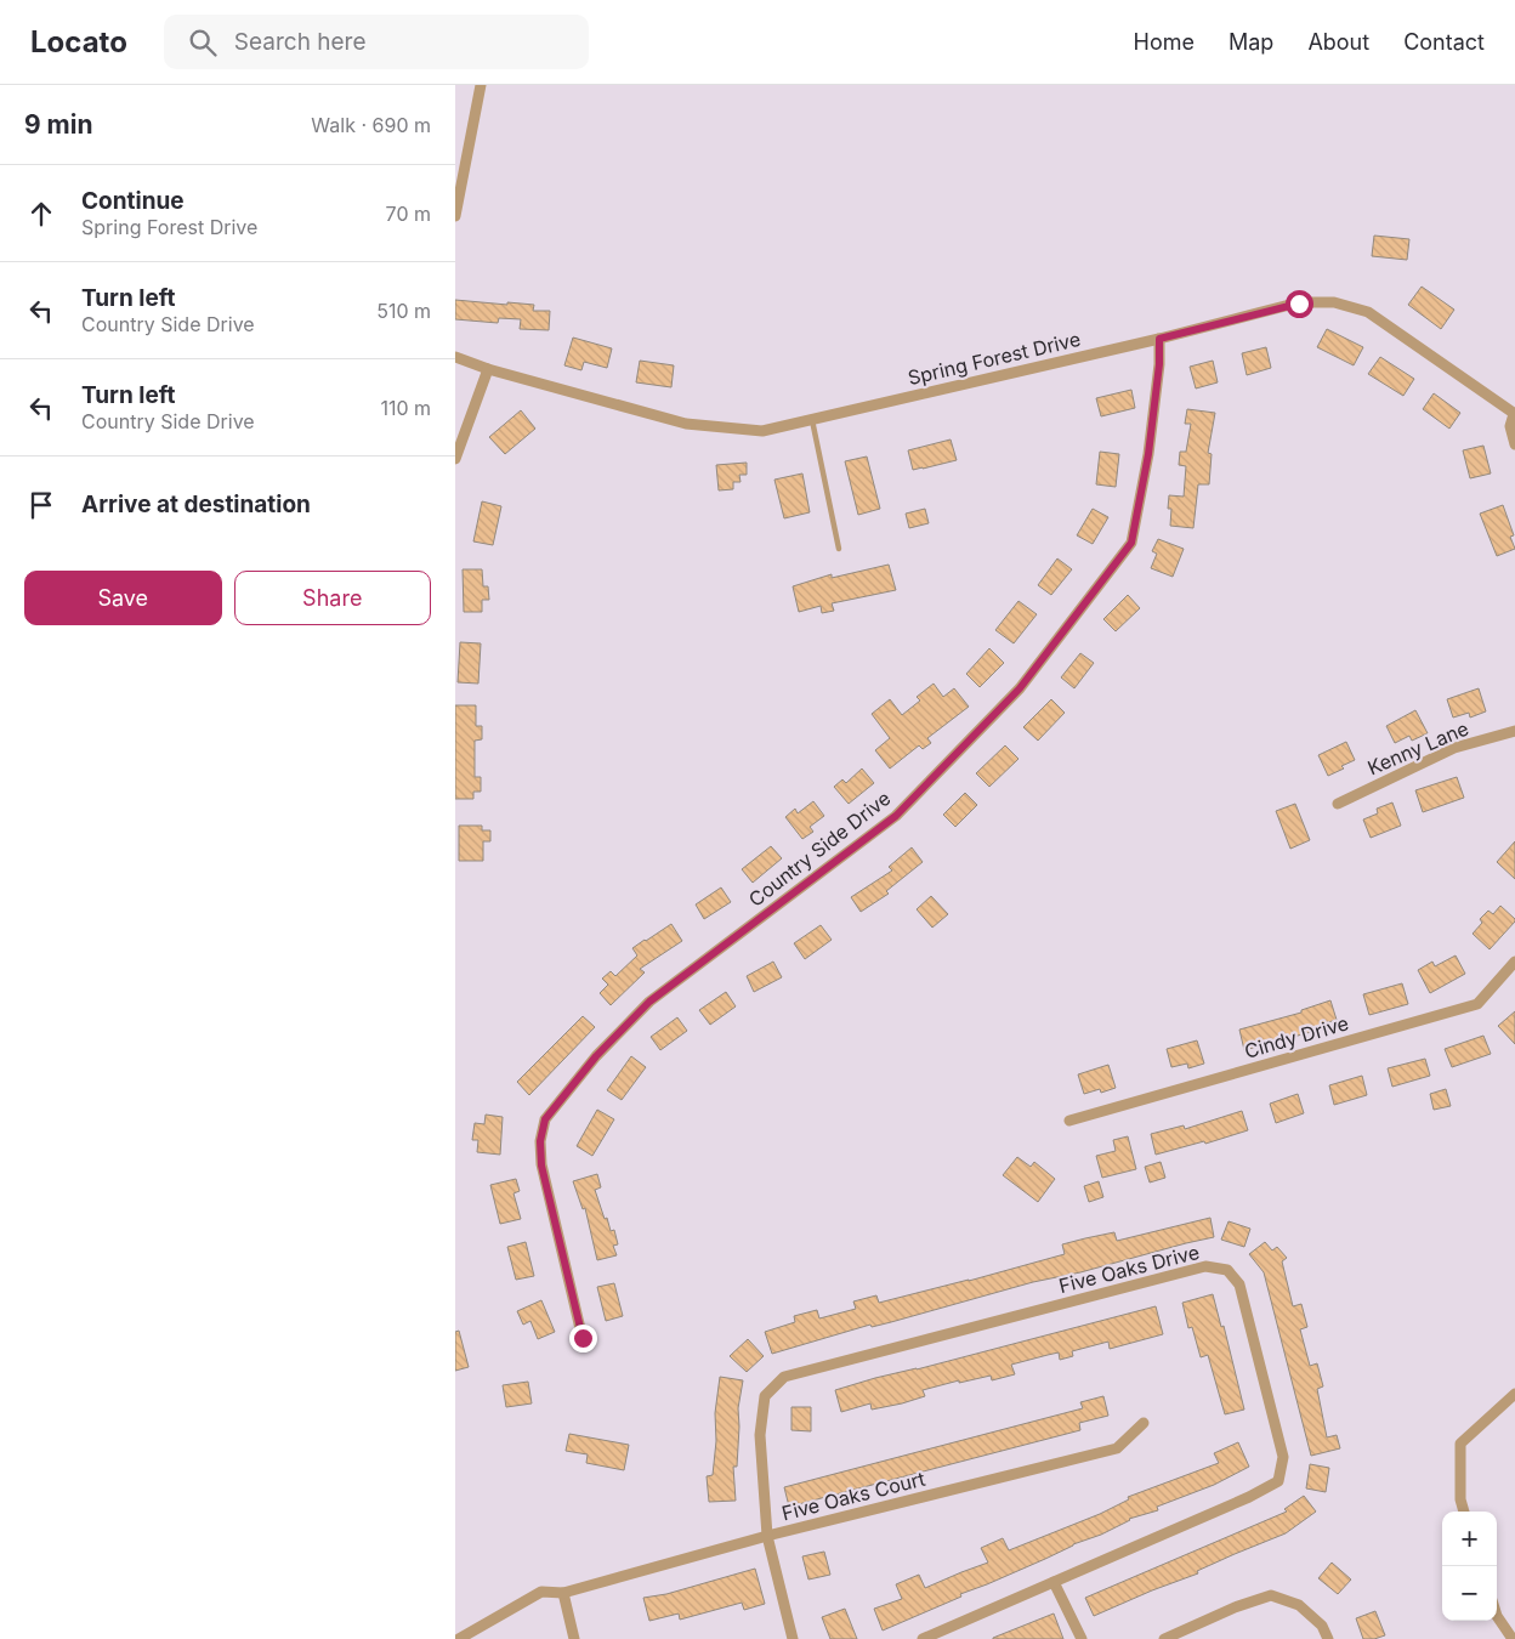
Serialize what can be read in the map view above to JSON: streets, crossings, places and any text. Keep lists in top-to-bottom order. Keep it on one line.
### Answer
{"streets":{"street":["Spring Forest Drive","Kenny Lane","Country Side Drive","Cindy Drive","Five Oaks Drive","Five Oaks Court"]},"crossings":[["Spring Forest Drive","Country Side Drive"],["Five Oaks Drive","Five Oaks Court"]],"page":{"header":"Locato","search":"Search here","nav":["Home","Map","About","Contact"],"heading":["9 min","Walk · 690 m"],"list":[["Continue","Spring Forest Drive","70 m"],["Turn left","Country Side Drive","510 m"],["Turn left","Country Side Drive","110 m"],"Arrive at destination"],"buttons":["Save","Share"],"map_buttons":["+","−"]}}
